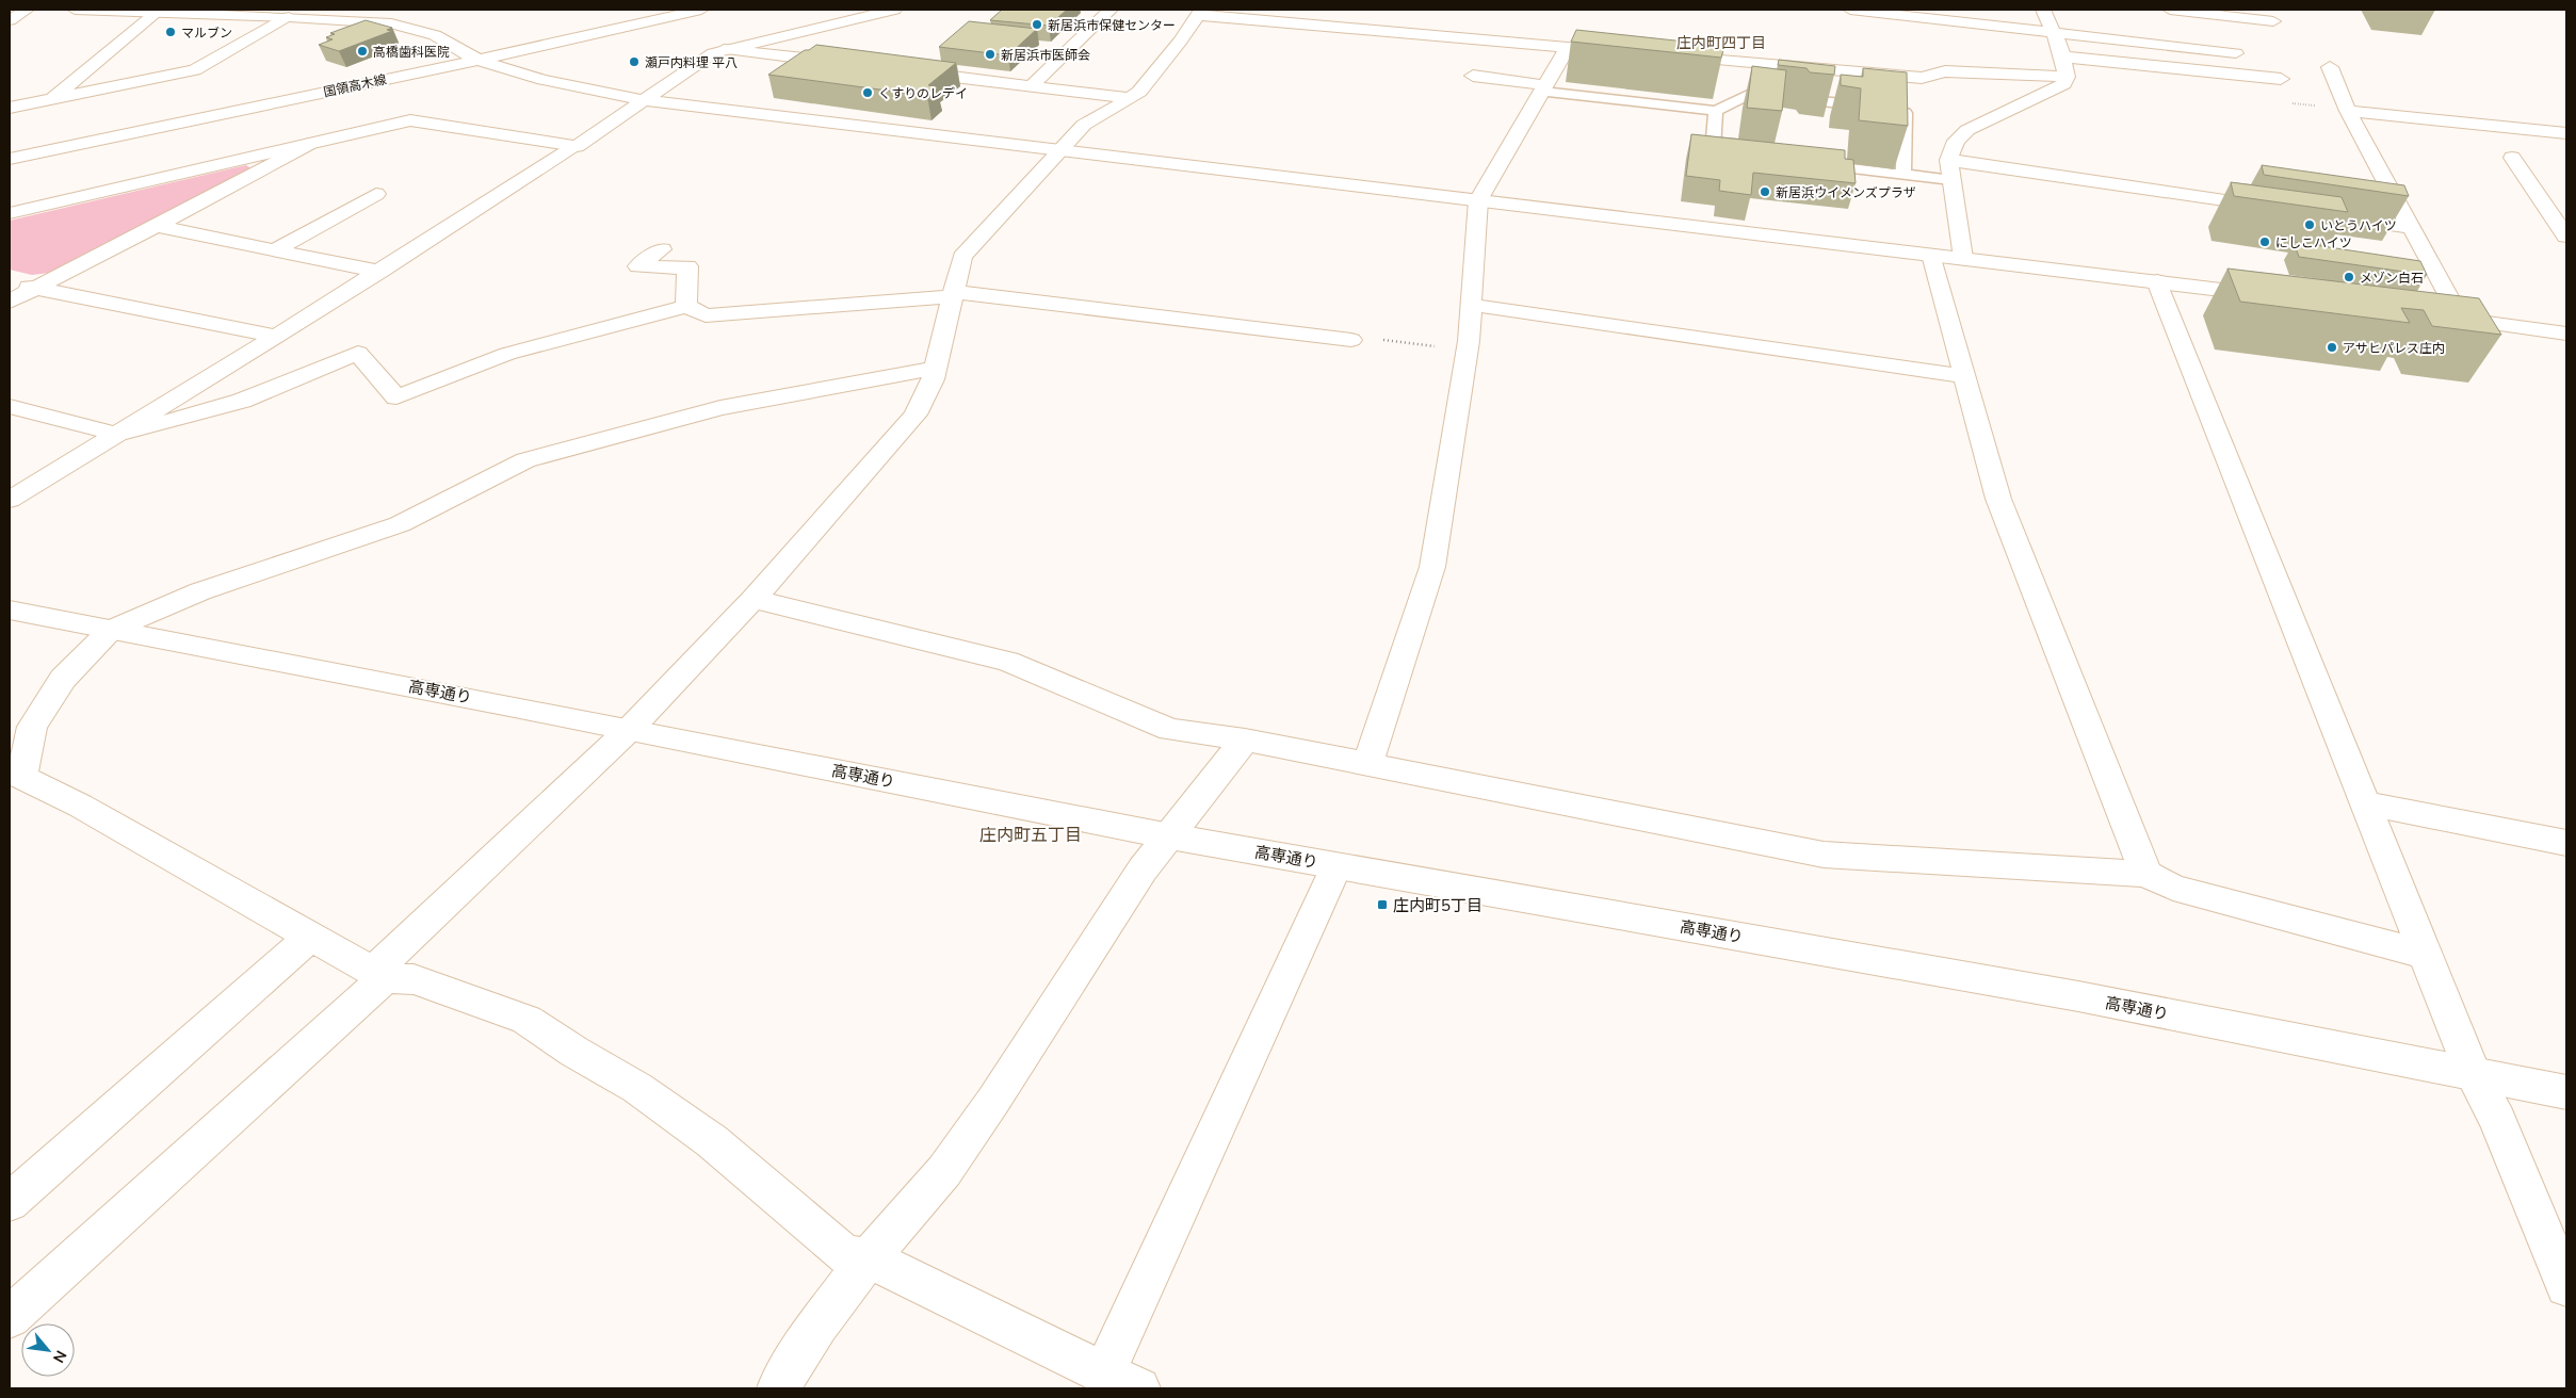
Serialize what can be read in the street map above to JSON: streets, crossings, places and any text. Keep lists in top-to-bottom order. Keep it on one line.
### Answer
{"streets":{"street":["国領高木線","高専通り"]},"districts":["庄内町四丁目","庄内町五丁目"],"places":{"other":["新居浜市保健センター","マルブン","高橋歯科医院","新居浜市医師会","瀬戸内料理 平八","くすりのレデイ","新居浜ウイメンズプラザ","いとうハイツ","にしこハイツ","メゾン白石","アサヒパレス庄内"],"transit":["庄内町5丁目"]},"north":"bottom right"}
